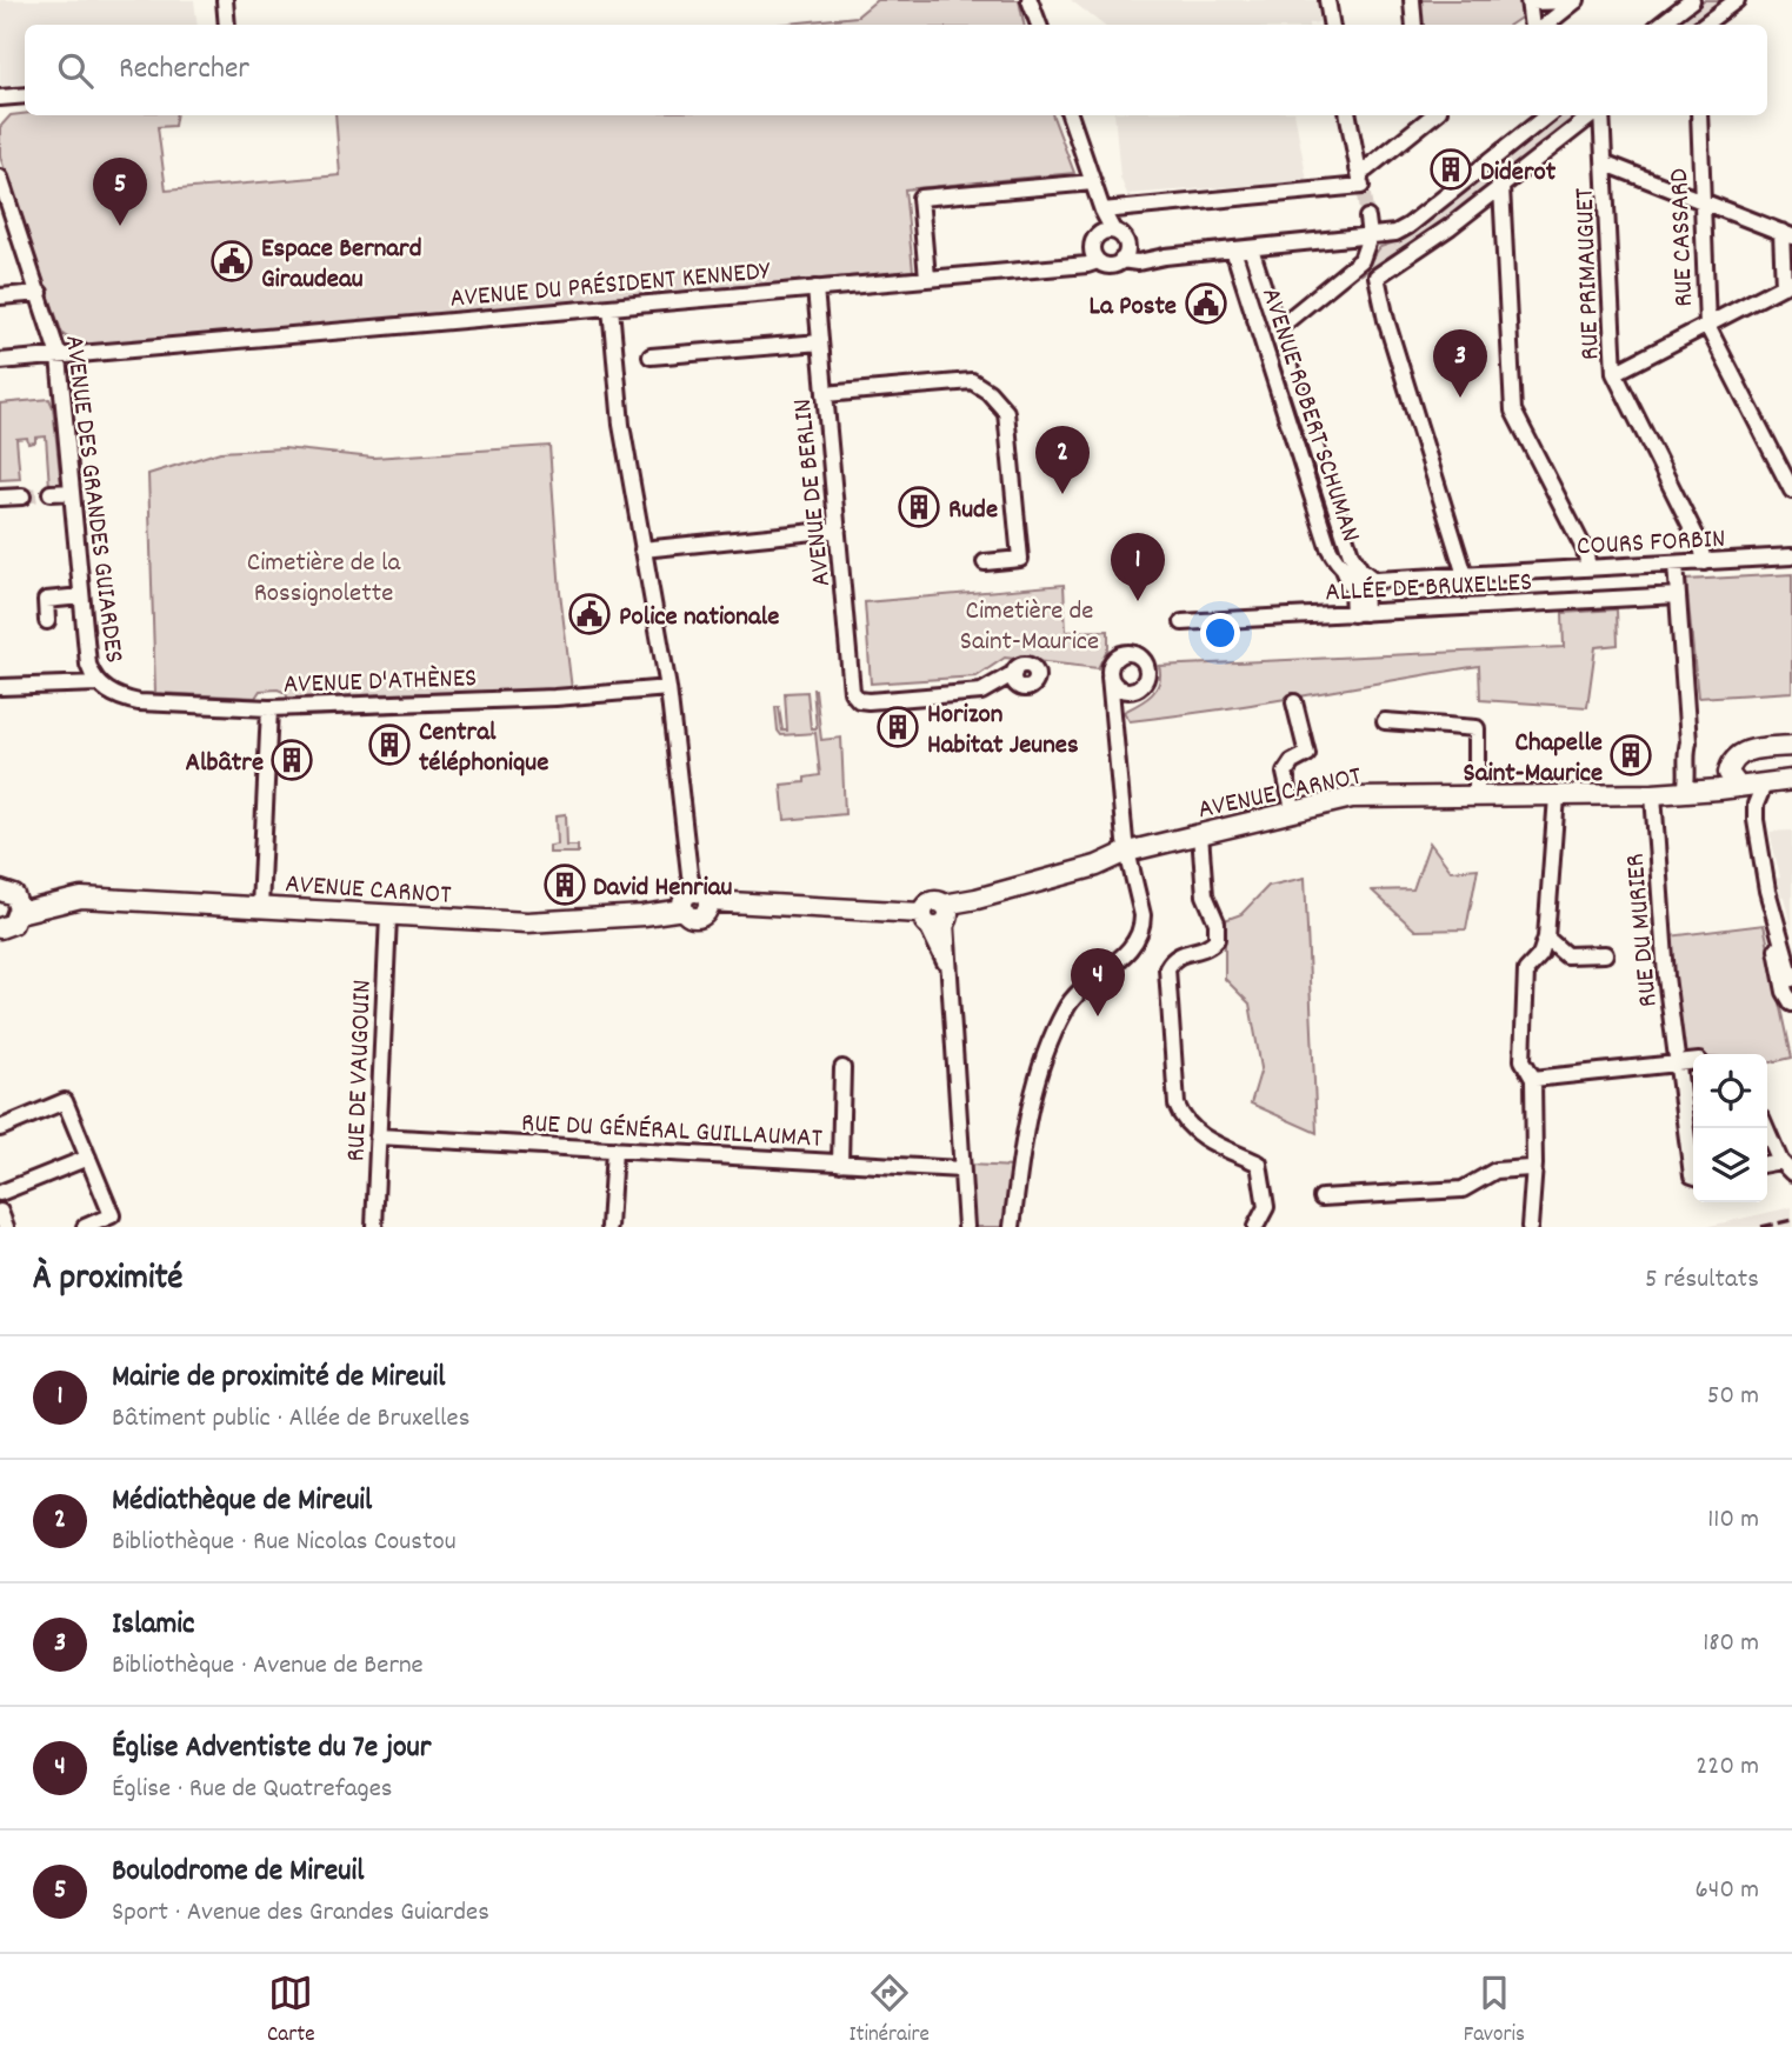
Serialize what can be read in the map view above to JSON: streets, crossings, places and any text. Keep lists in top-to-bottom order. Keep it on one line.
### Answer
{"streets":{"main road":["AVENUE CARNOT"],"street":["RUE CASSARD","RUE PRIMAUGUET","AVENUE DU PRÉSIDENT KENNEDY","AVENUE ROBERT SCHUMAN","AVENUE DE BERLIN","AVENUE DES GRANDES GUIARDES","COURS FORBIN","ALLÉE DE BRUXELLES","AVENUE D'ATHÈNES","RUE DU MURIER","RUE DE VAUGOUIN","RUE DU GÉNÉRAL GUILLAUMAT"]},"crossings":[["RUE PRIMAUGUET","COURS FORBIN"],["AVENUE DU PRÉSIDENT KENNEDY","AVENUE DE BERLIN"],["AVENUE DU PRÉSIDENT KENNEDY","AVENUE DES GRANDES GUIARDES"],["AVENUE ROBERT SCHUMAN","COURS FORBIN"],["AVENUE DES GRANDES GUIARDES","AVENUE D'ATHÈNES"],["AVENUE CARNOT","RUE DU MURIER"],["AVENUE CARNOT","RUE DE VAUGOUIN"],["RUE DE VAUGOUIN","RUE DU GÉNÉRAL GUILLAUMAT"]],"parks":["Cimetière de la Rossignolette","Cimetière de Saint-Maurice"],"places":{"building":["Diderot","Rude","Horizon Habitat Jeunes","Central téléphonique","Chapelle Saint-Maurice","Albâtre","David Henriau"],"public building":["Espace Bernard Giraudeau","La Poste","Police nationale"]},"page":{"search":"Rechercher","pins":["5","3","2","1","4"],"heading":["À proximité","5 résultats"],"list":[{"mark":"1","name":"Mairie de proximité de Mireuil","note":"Bâtiment public · Allée de Bruxelles","value":"50 m"},{"mark":"2","name":"Médiathèque de Mireuil","note":"Bibliothèque · Rue Nicolas Coustou","value":"110 m"},{"mark":"3","name":"Islamic","note":"Bibliothèque · Avenue de Berne","value":"180 m"},{"mark":"4","name":"Église Adventiste du 7e jour","note":"Église · Rue de Quatrefages","value":"220 m"},{"mark":"5","name":"Boulodrome de Mireuil","note":"Sport · Avenue des Grandes Guiardes","value":"640 m"}],"nav":["Carte","Itinéraire","Favoris"]}}
